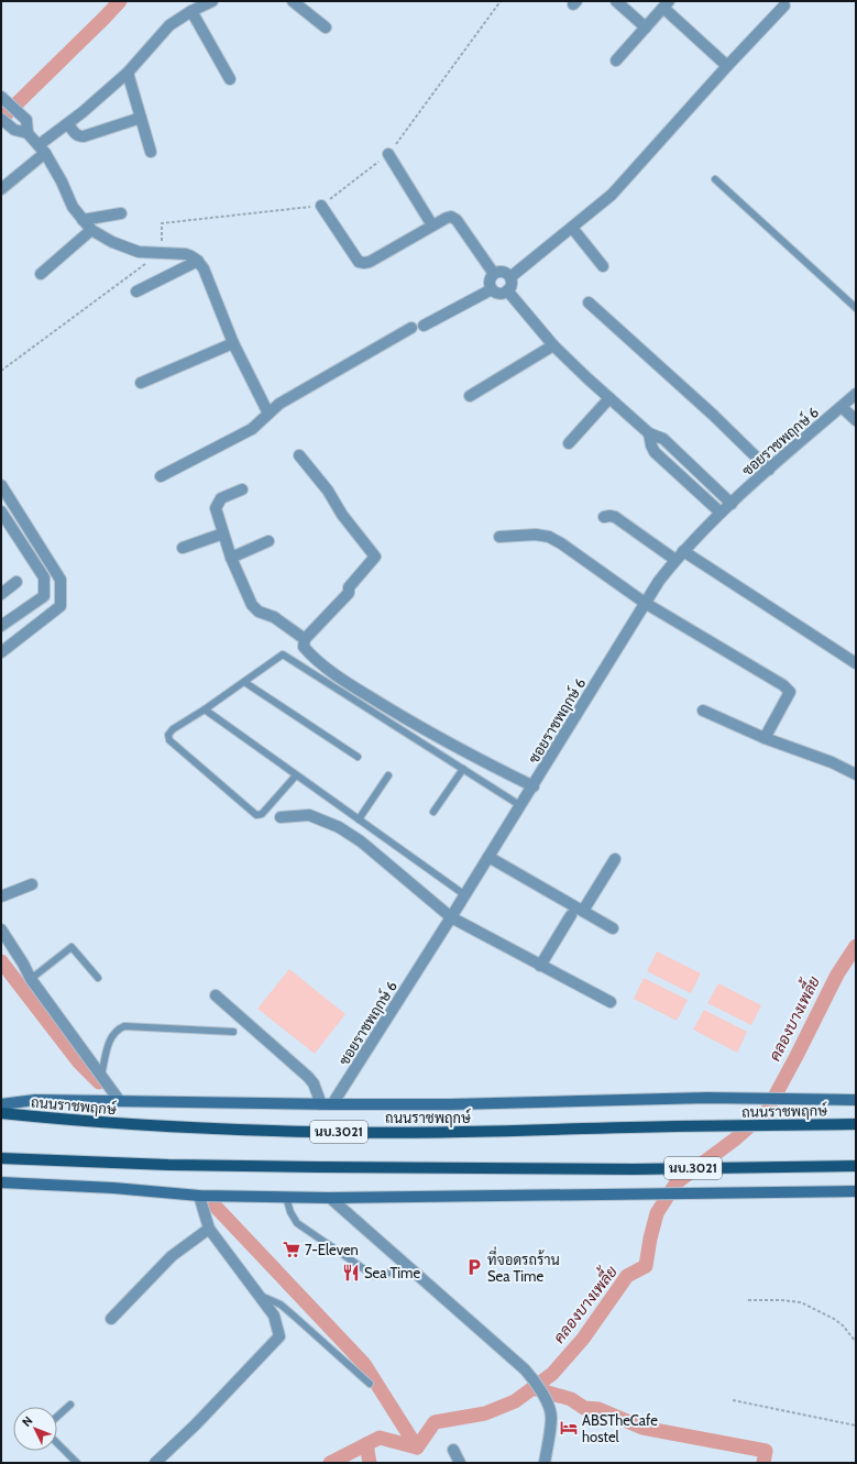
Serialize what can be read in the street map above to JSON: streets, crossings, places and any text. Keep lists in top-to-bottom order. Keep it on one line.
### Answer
{"streets":{"main road":["ถนนราชพฤกษ์","นบ.3021"],"street":["ซอยราชพฤกษ์ 6"]},"crossings":[["ซอยราชพฤกษ์ 6","ถนนราชพฤกษ์"]],"water":["คลองบางเพลี้ย"],"places":{"supermarket":["7-Eleven"],"parking":["ที่จอดรถร้าน Sea Time"],"restaurant":["Sea Time"],"hotel":["ABSTheCafe hostel"]},"north":"top left"}
